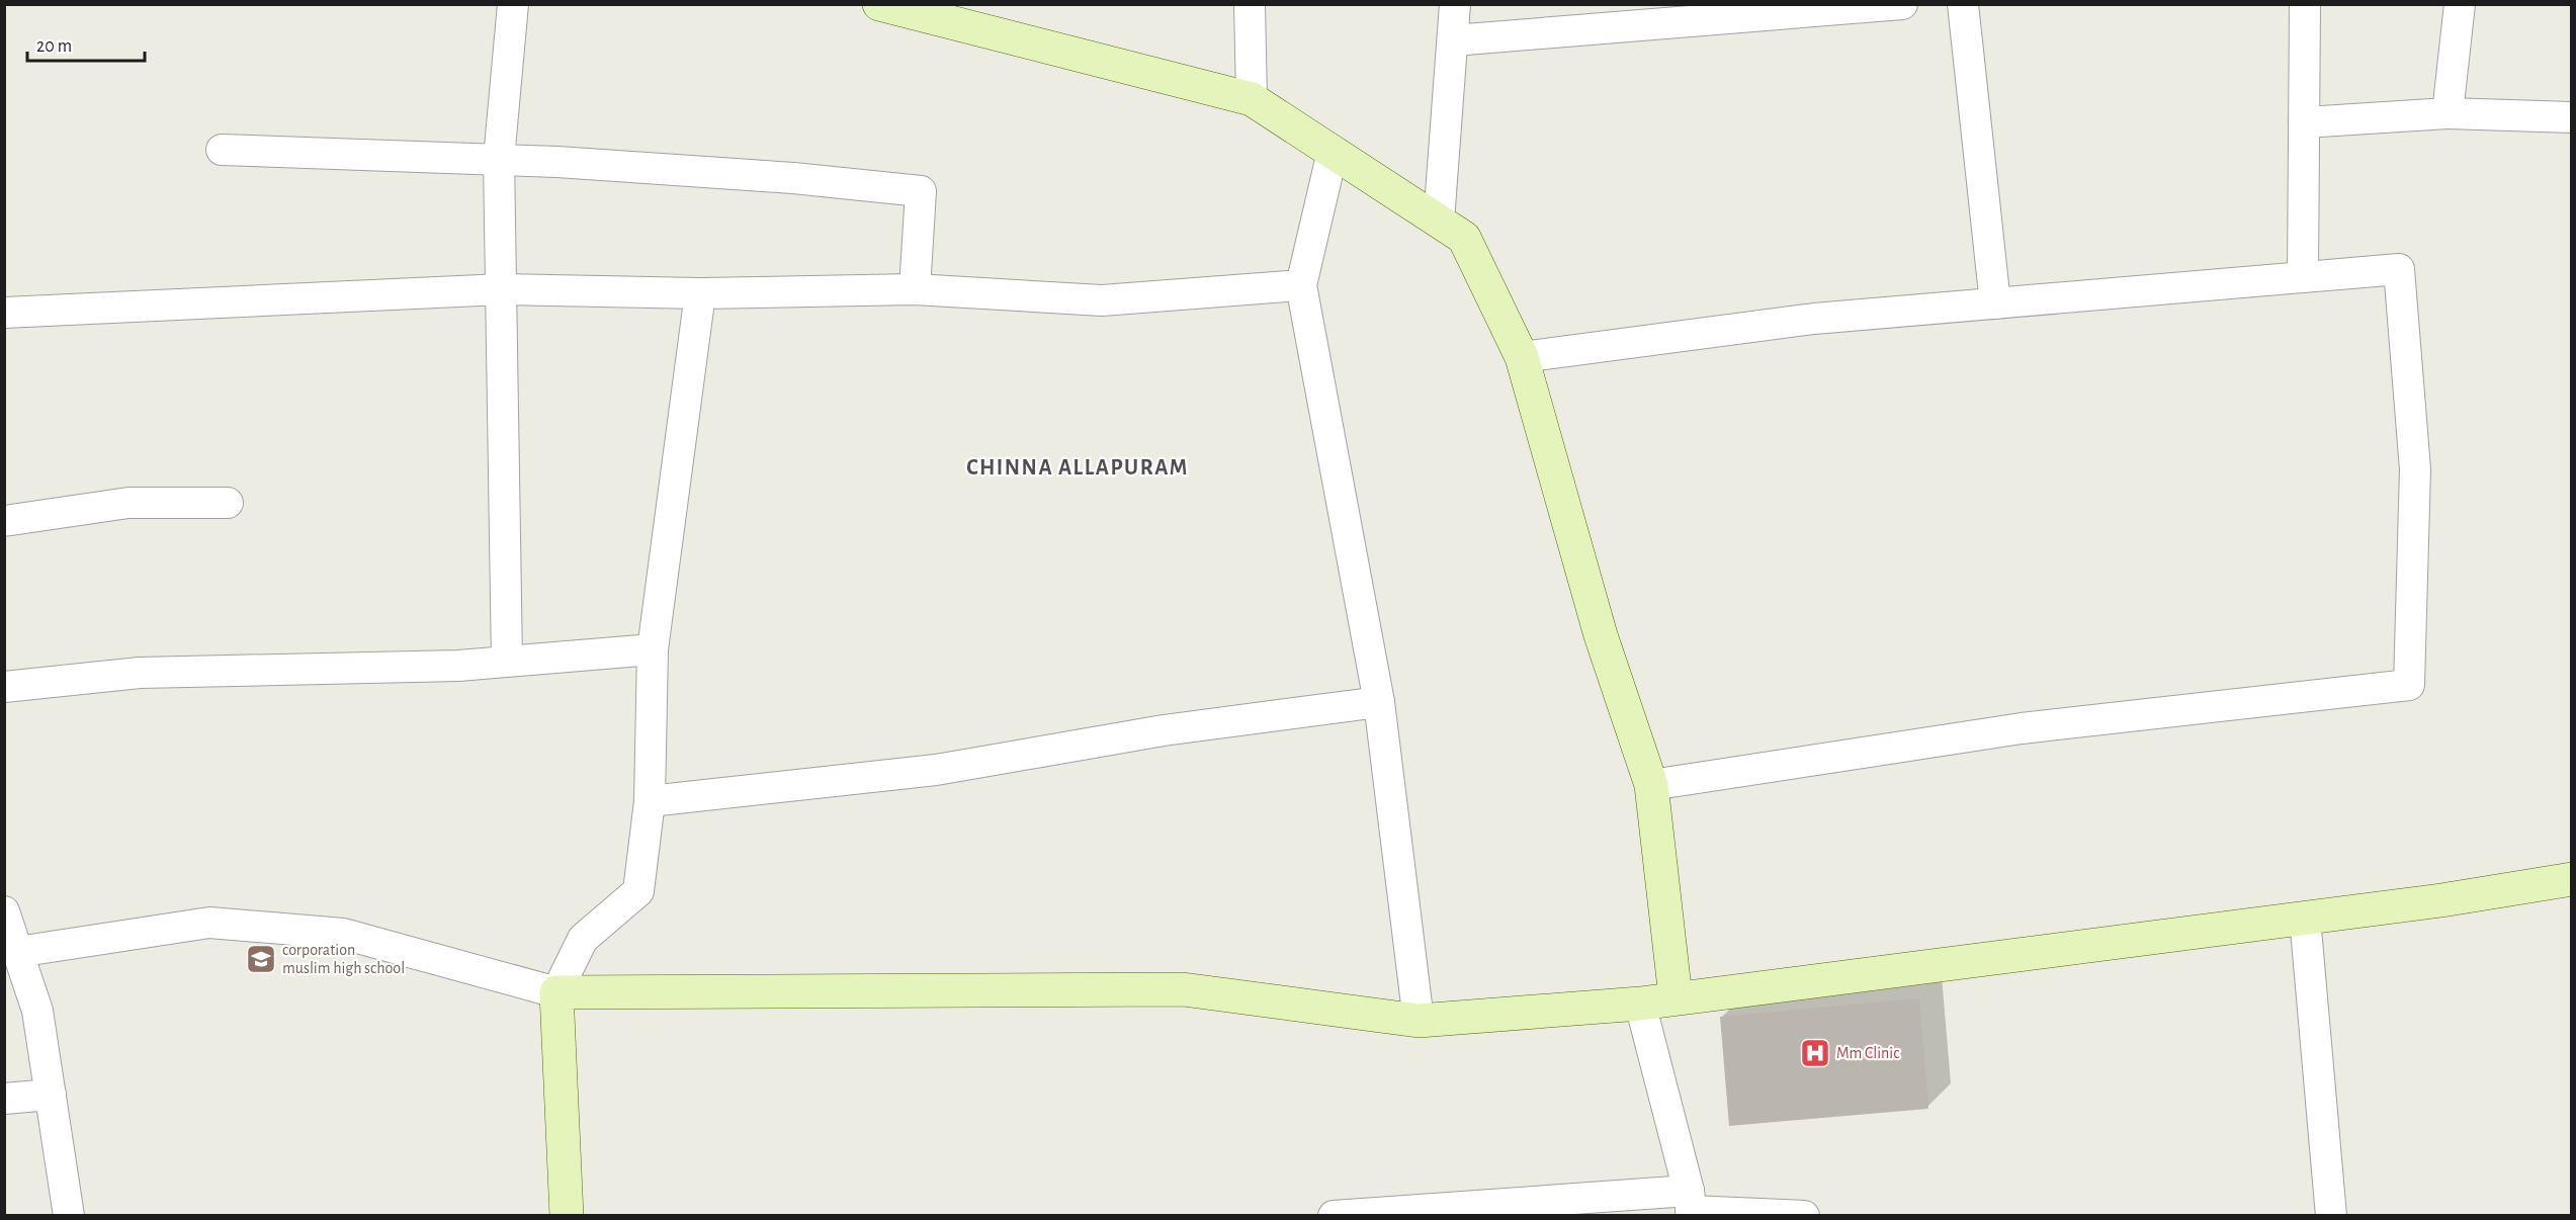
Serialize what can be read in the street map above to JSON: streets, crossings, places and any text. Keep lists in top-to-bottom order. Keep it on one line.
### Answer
{"districts":["CHINNA ALLAPURAM"],"places":{"school or university":["corporation muslim high school"],"hospital":["Mm Clinic"]},"scale_bar":"20 m"}
